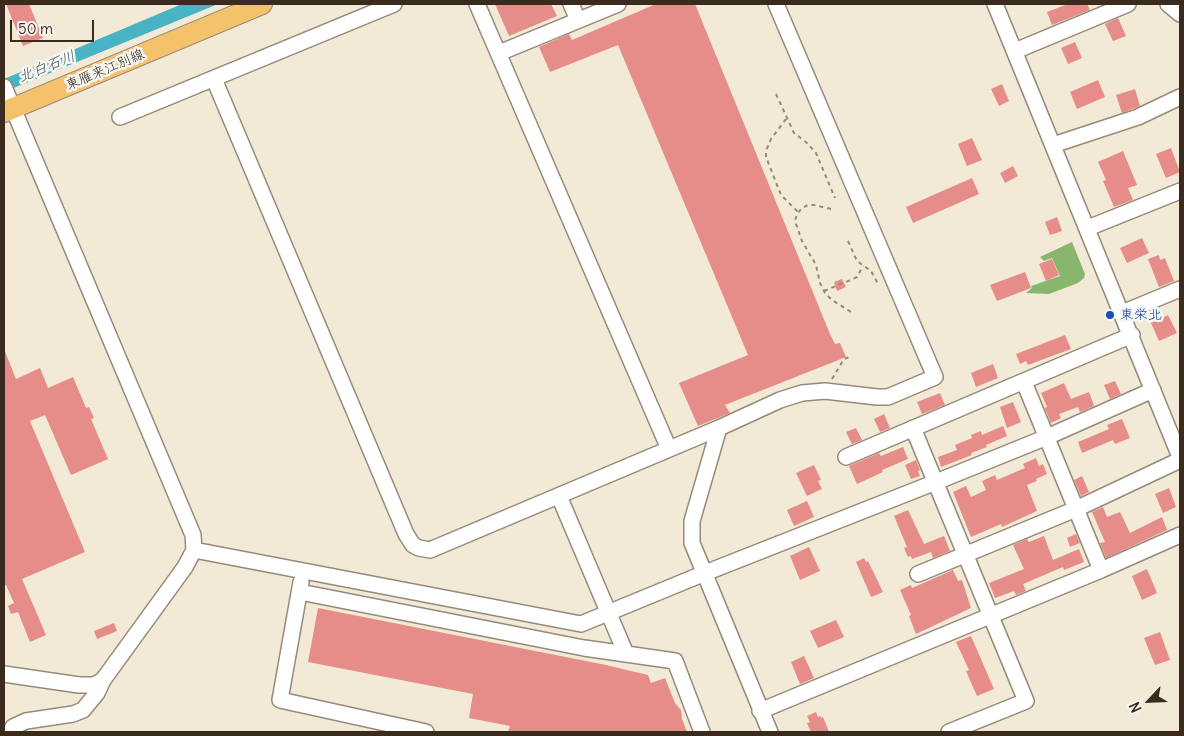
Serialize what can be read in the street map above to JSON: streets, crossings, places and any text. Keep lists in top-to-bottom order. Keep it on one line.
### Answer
{"streets":{"main road":["東雁来江別線"]},"water":["北白石川"],"places":["東栄北"],"scale_bar":"50 m","north":"bottom left"}
